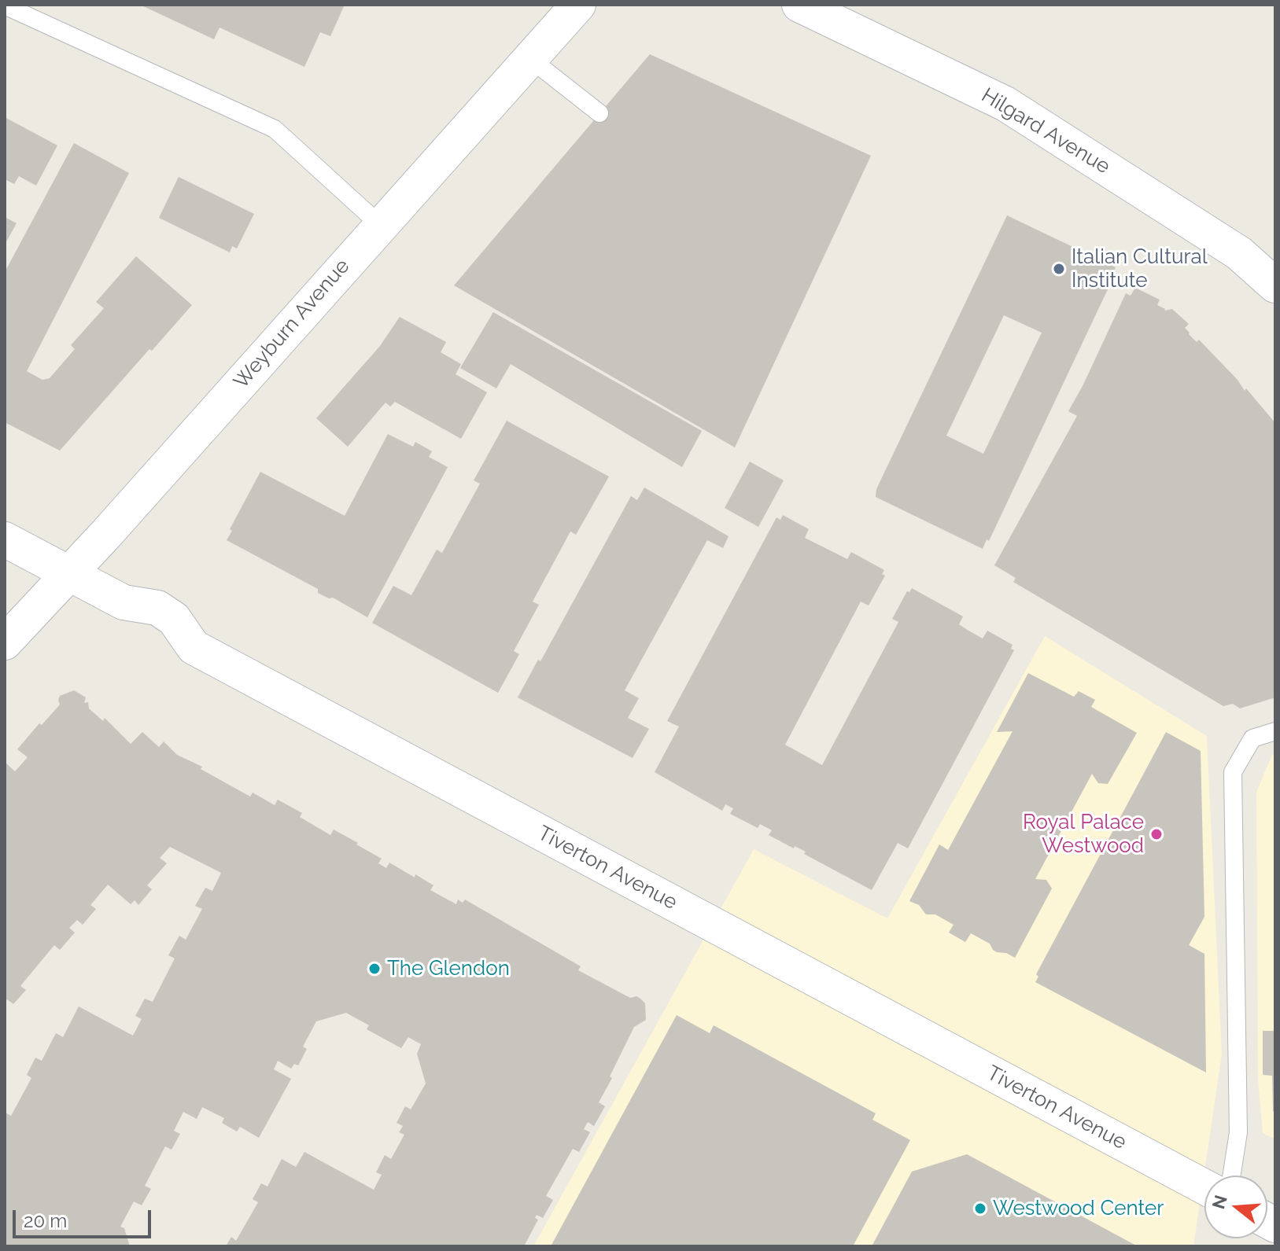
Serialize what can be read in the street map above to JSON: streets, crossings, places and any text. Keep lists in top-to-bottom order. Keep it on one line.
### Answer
{"streets":{"street":["Hilgard Avenue","Weyburn Avenue","Tiverton Avenue"]},"crossings":[["Weyburn Avenue","Tiverton Avenue"]],"places":["Italian Cultural Institute","Royal Palace Westwood","The Glendon","Westwood Center"],"scale_bar":"20 m","north":"left"}
